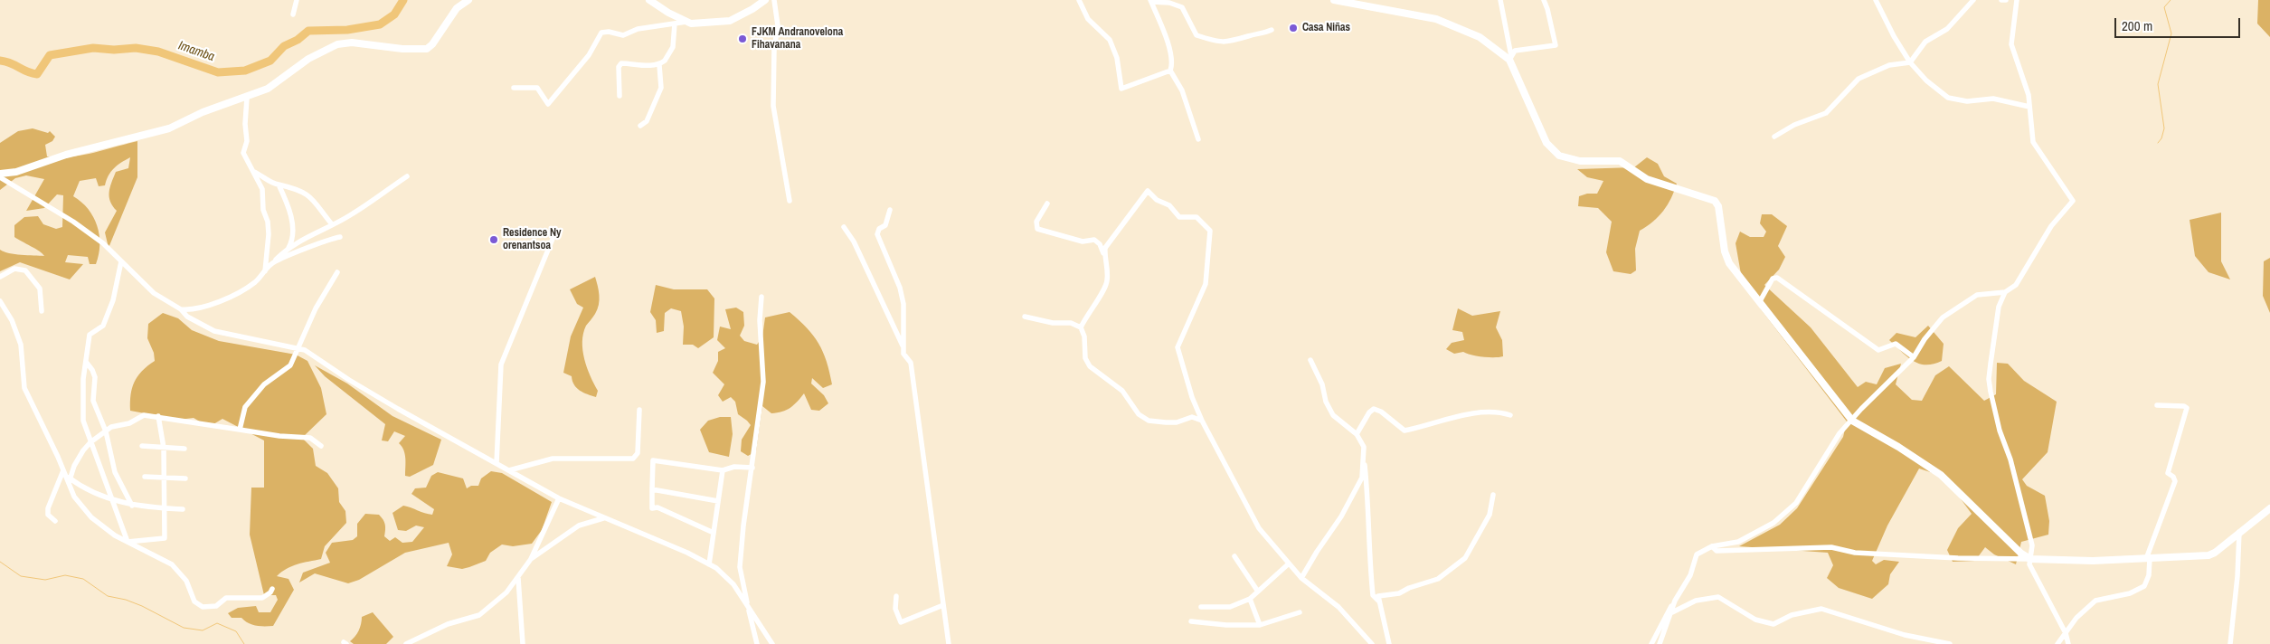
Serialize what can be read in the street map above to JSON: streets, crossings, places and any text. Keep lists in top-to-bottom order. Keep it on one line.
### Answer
{"water":["Imamba"],"places":["Casa Niñas","FJKM Andranovelona Fihavanana","Residence Ny orenantsoa"],"scale_bar":"200 m"}
